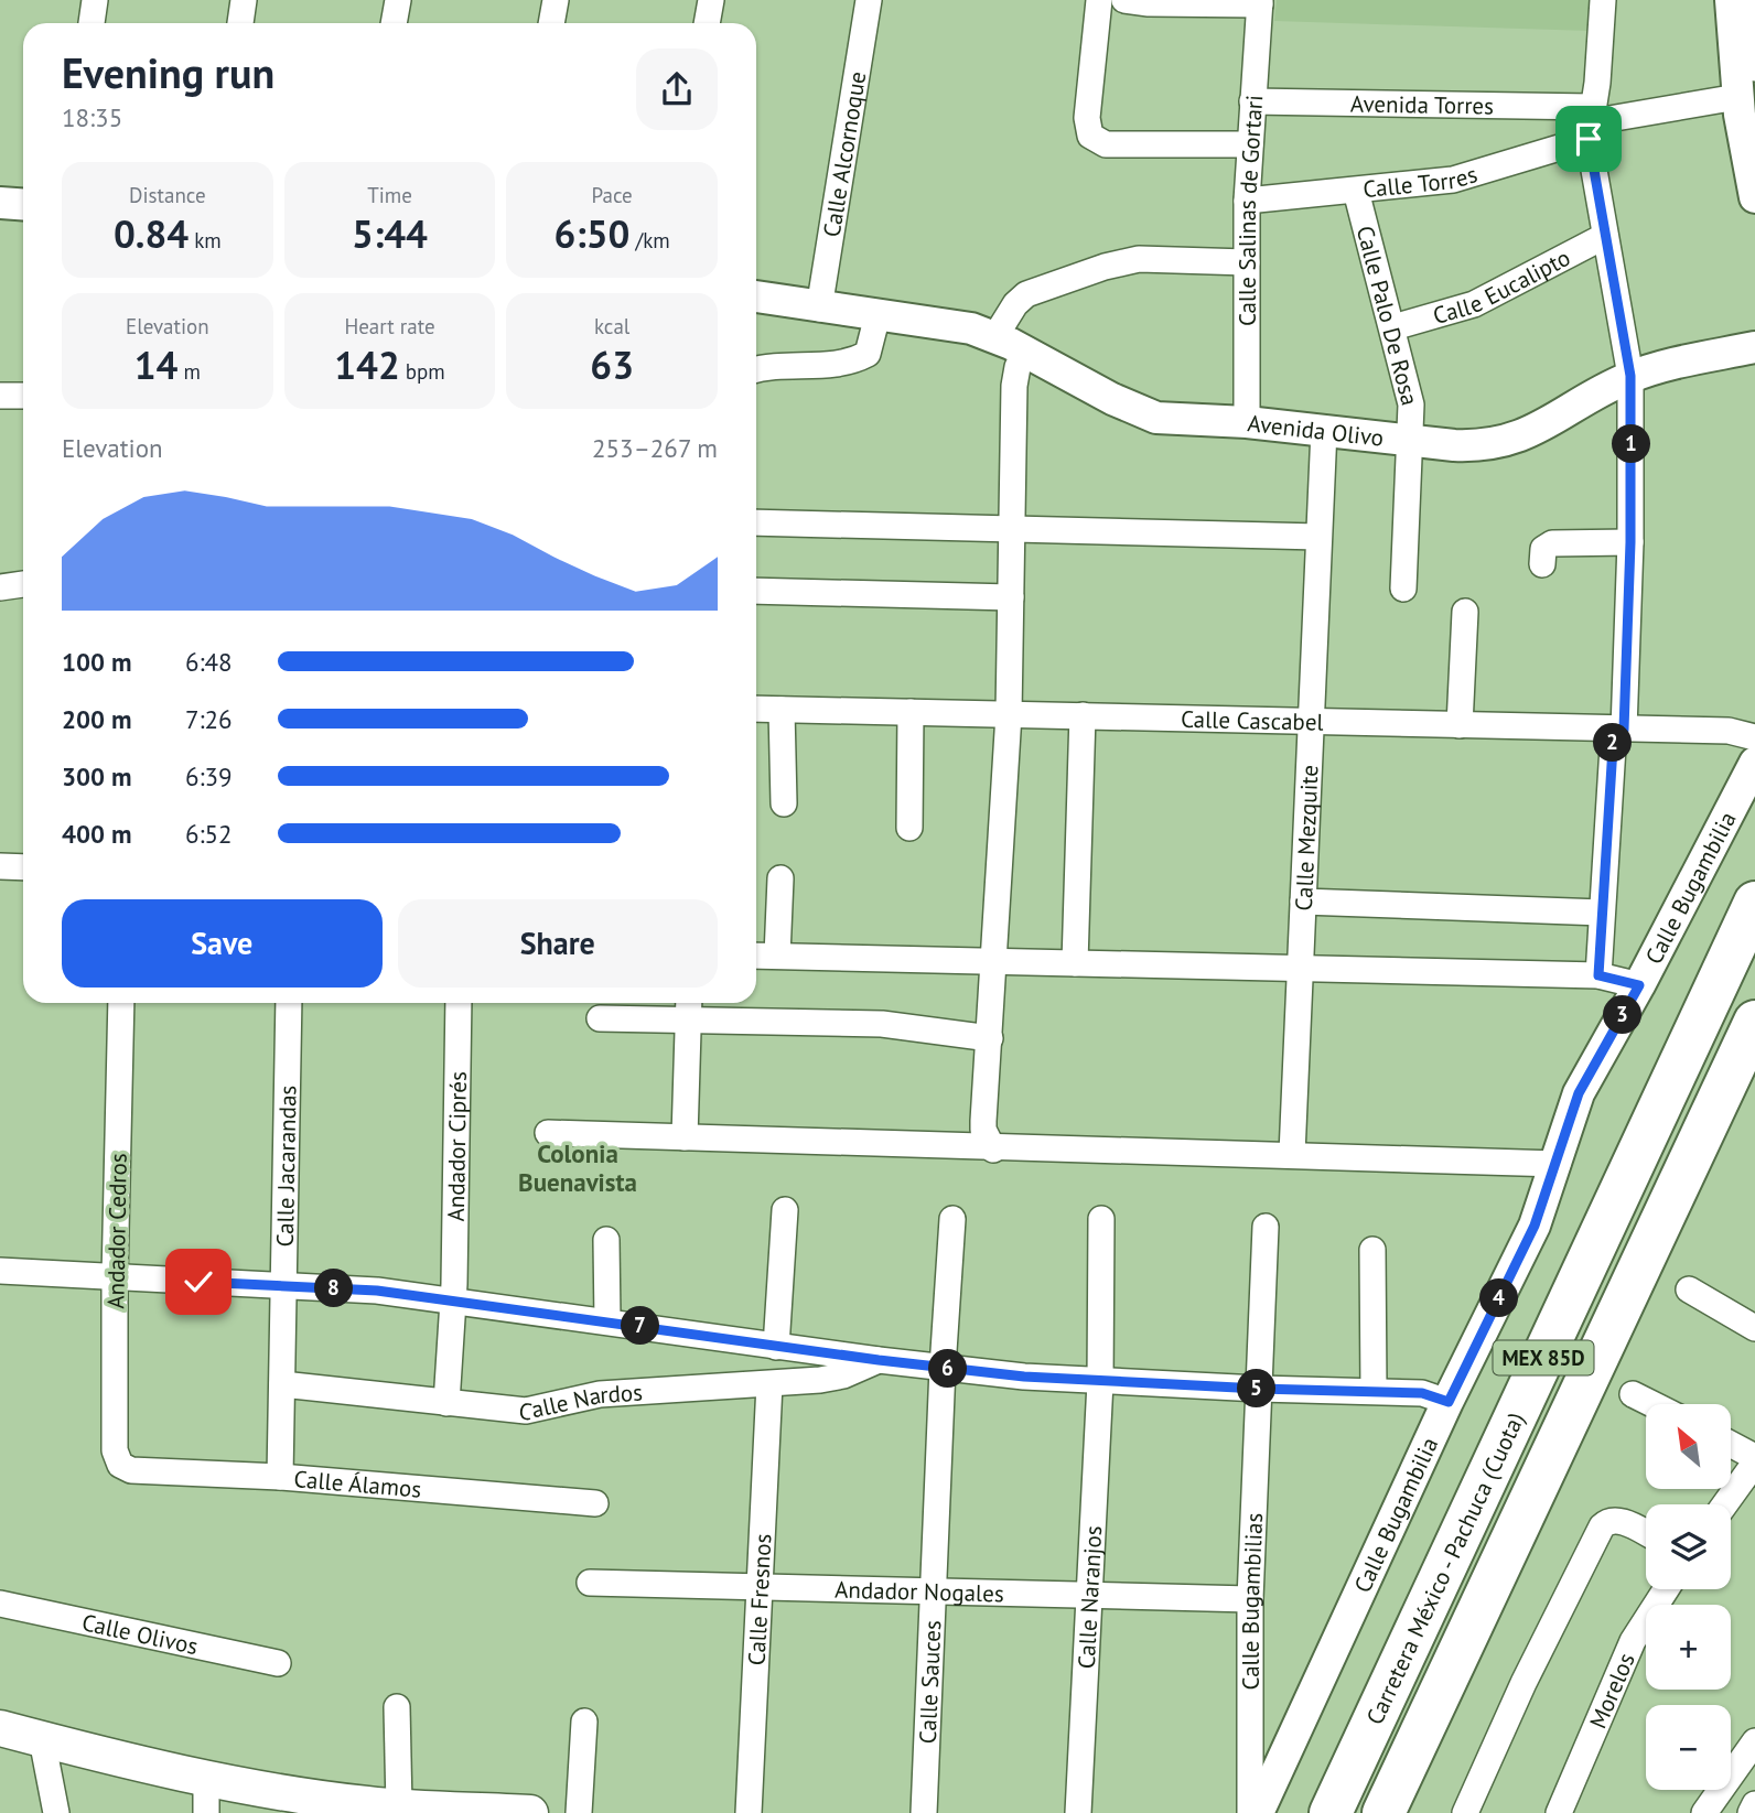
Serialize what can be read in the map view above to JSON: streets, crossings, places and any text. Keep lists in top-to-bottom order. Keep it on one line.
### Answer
{"streets":{"highway":["MEX 85D","Carretera México - Pachuca (Cuota)"],"street":["Avenida Torres","Calle Alcornoque","Calle Torres","Calle Salinas de Gortari","Calle Eucalipto","Calle Palo De Rosa","Avenida Olivo","Calle Cascabel","Calle Mezquite","Calle Bugambilia","Andador Ciprés","Calle Jacarandas","Andador Cedros","Calle Nardos","Calle Álamos","Andador Nogales","Calle Fresnos","Calle Naranjos","Calle Bugambilias","Calle Olivos","Calle Sauces","Morelos"]},"crossings":[["Avenida Torres","Calle Torres"],["Avenida Torres","Calle Salinas de Gortari"],["Calle Alcornoque","Avenida Olivo"],["Calle Torres","Calle Salinas de Gortari"],["Calle Torres","Calle Palo De Rosa"],["Calle Salinas de Gortari","Avenida Olivo"],["Calle Eucalipto","Calle Palo De Rosa"],["Calle Palo De Rosa","Avenida Olivo"],["Avenida Olivo","Calle Mezquite"],["Calle Cascabel","Calle Mezquite"],["Andador Ciprés","Calle Nardos"],["Calle Jacarandas","Calle Nardos"],["Calle Jacarandas","Calle Álamos"],["Andador Cedros","Calle Álamos"],["Calle Nardos","Calle Fresnos"],["Andador Nogales","Calle Fresnos"],["Andador Nogales","Calle Naranjos"],["Andador Nogales","Calle Bugambilias"],["Andador Nogales","Calle Sauces"]],"districts":["Colonia Buenavista"],"north":"top left","page":{"heading":["Evening run","18:35"],"stats":[["Distance","0.84 km"],["Time","5:44"],["Pace","6:50 /km"],["Elevation","14 m"],["Heart rate","142 bpm"],["kcal","63"]],"chart":["Elevation","253–267 m"],"pins":["1","2","3","8","4","7","6","5"],"list":[{"name":"100 m","note":"6:48"},{"name":"200 m","note":"7:26"},{"name":"300 m","note":"6:39"},{"name":"400 m","note":"6:52"}],"buttons":["Save","Share"],"map_buttons":["+","−"]}}
